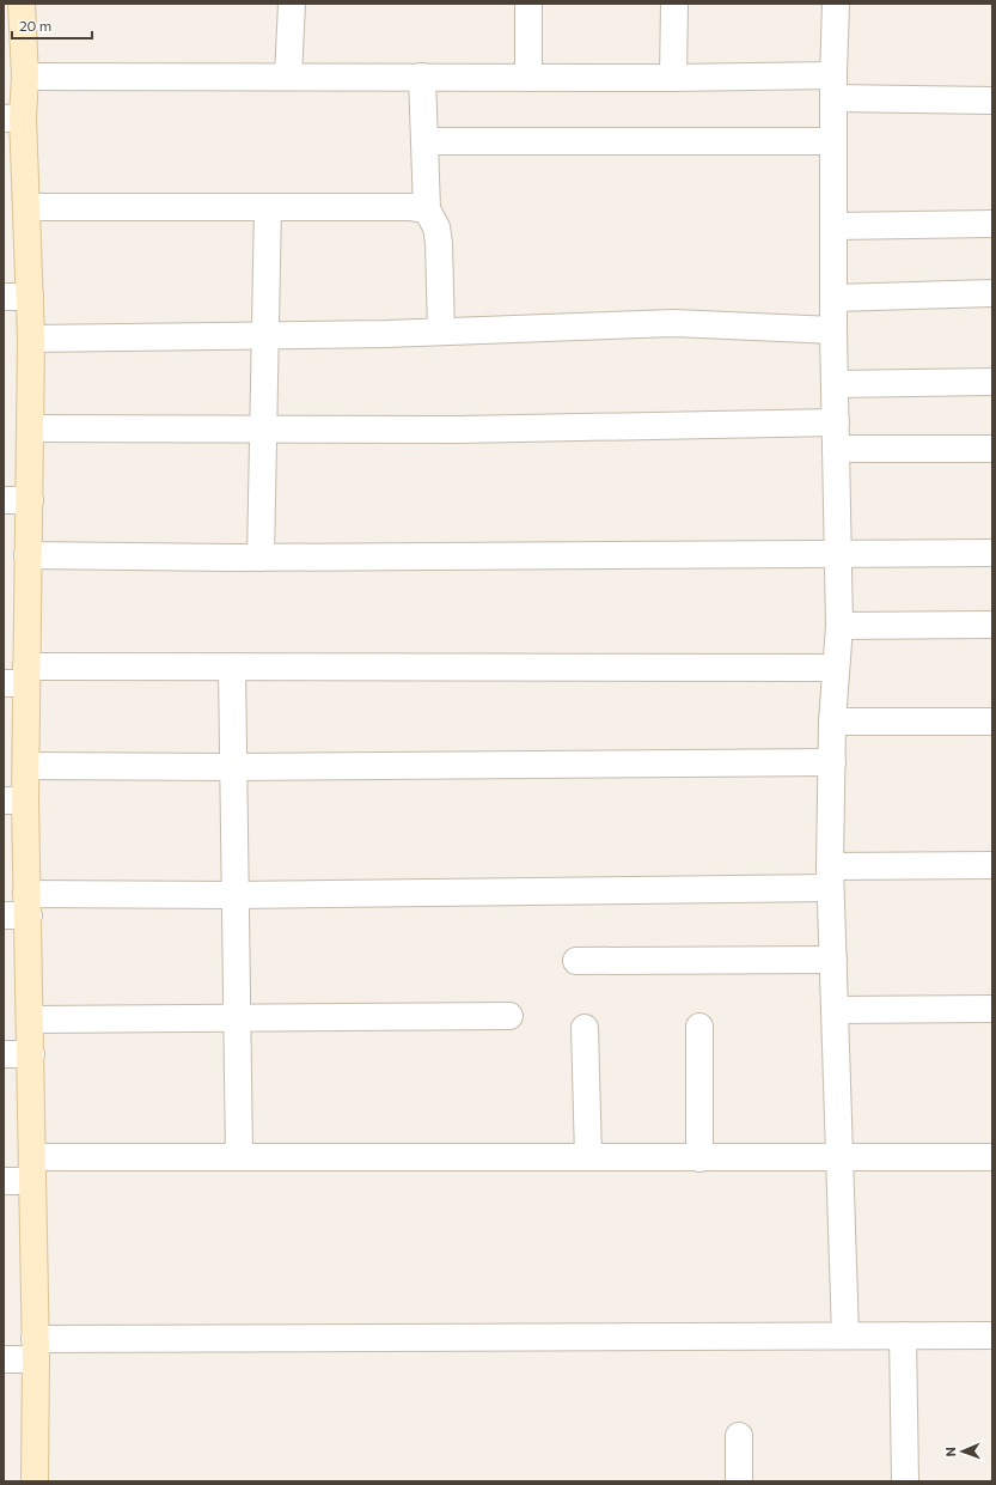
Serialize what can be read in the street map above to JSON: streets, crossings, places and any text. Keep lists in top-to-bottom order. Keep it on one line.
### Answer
{"scale_bar":"20 m","north":"left"}
